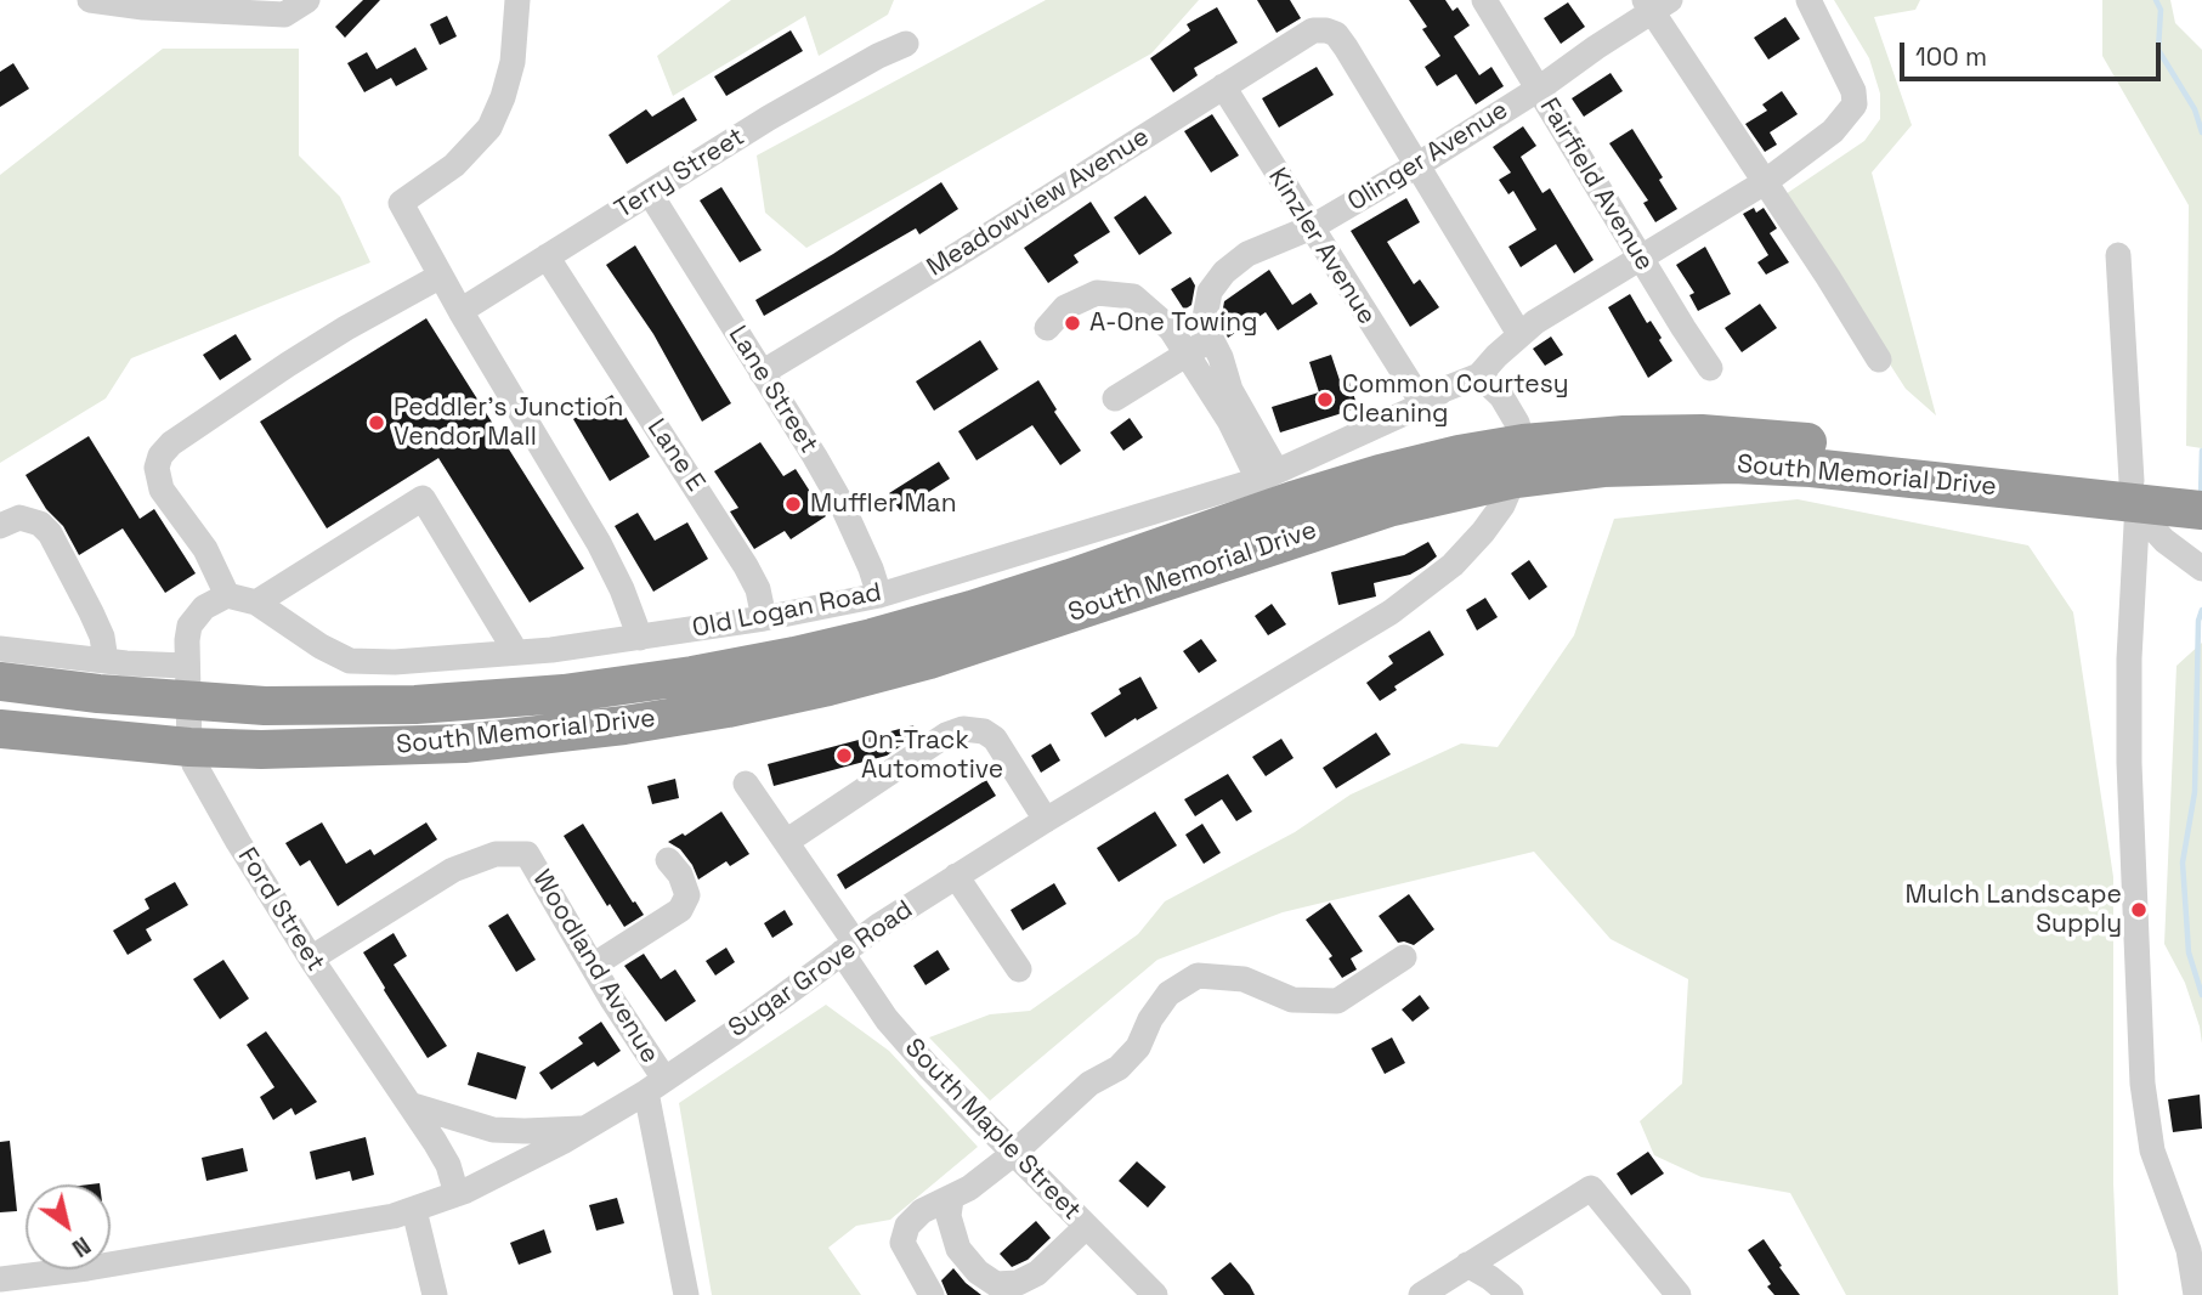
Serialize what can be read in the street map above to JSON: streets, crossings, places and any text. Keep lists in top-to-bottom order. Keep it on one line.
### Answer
{"streets":{"highway":["South Memorial Drive"],"street":["Olinger Avenue","Terry Street","Fairfield Avenue","Meadowview Avenue","Kinzler Avenue","Lane Street","Lane E","Old Logan Road","Ford Street","Woodland Avenue","Sugar Grove Road","South Maple Street"]},"crossings":[["Olinger Avenue","Fairfield Avenue"],["Olinger Avenue","Meadowview Avenue"],["Olinger Avenue","Kinzler Avenue"],["Olinger Avenue","Old Logan Road"],["Terry Street","Lane Street"],["Terry Street","Lane E"],["Meadowview Avenue","Kinzler Avenue"],["Meadowview Avenue","Lane Street"],["Kinzler Avenue","Old Logan Road"],["Lane Street","Old Logan Road"],["Lane E","Old Logan Road"],["South Memorial Drive","Ford Street"],["South Memorial Drive","Sugar Grove Road"],["Ford Street","Woodland Avenue"],["Ford Street","Sugar Grove Road"],["Woodland Avenue","Sugar Grove Road"],["Sugar Grove Road","South Maple Street"]],"places":["A-One Towing","Common Courtesy Cleaning","Peddler's Junction Vendor Mall","Muffler Man","On-Track Automotive","Mulch Landscape Supply"],"scale_bar":"100 m","north":"bottom right"}
